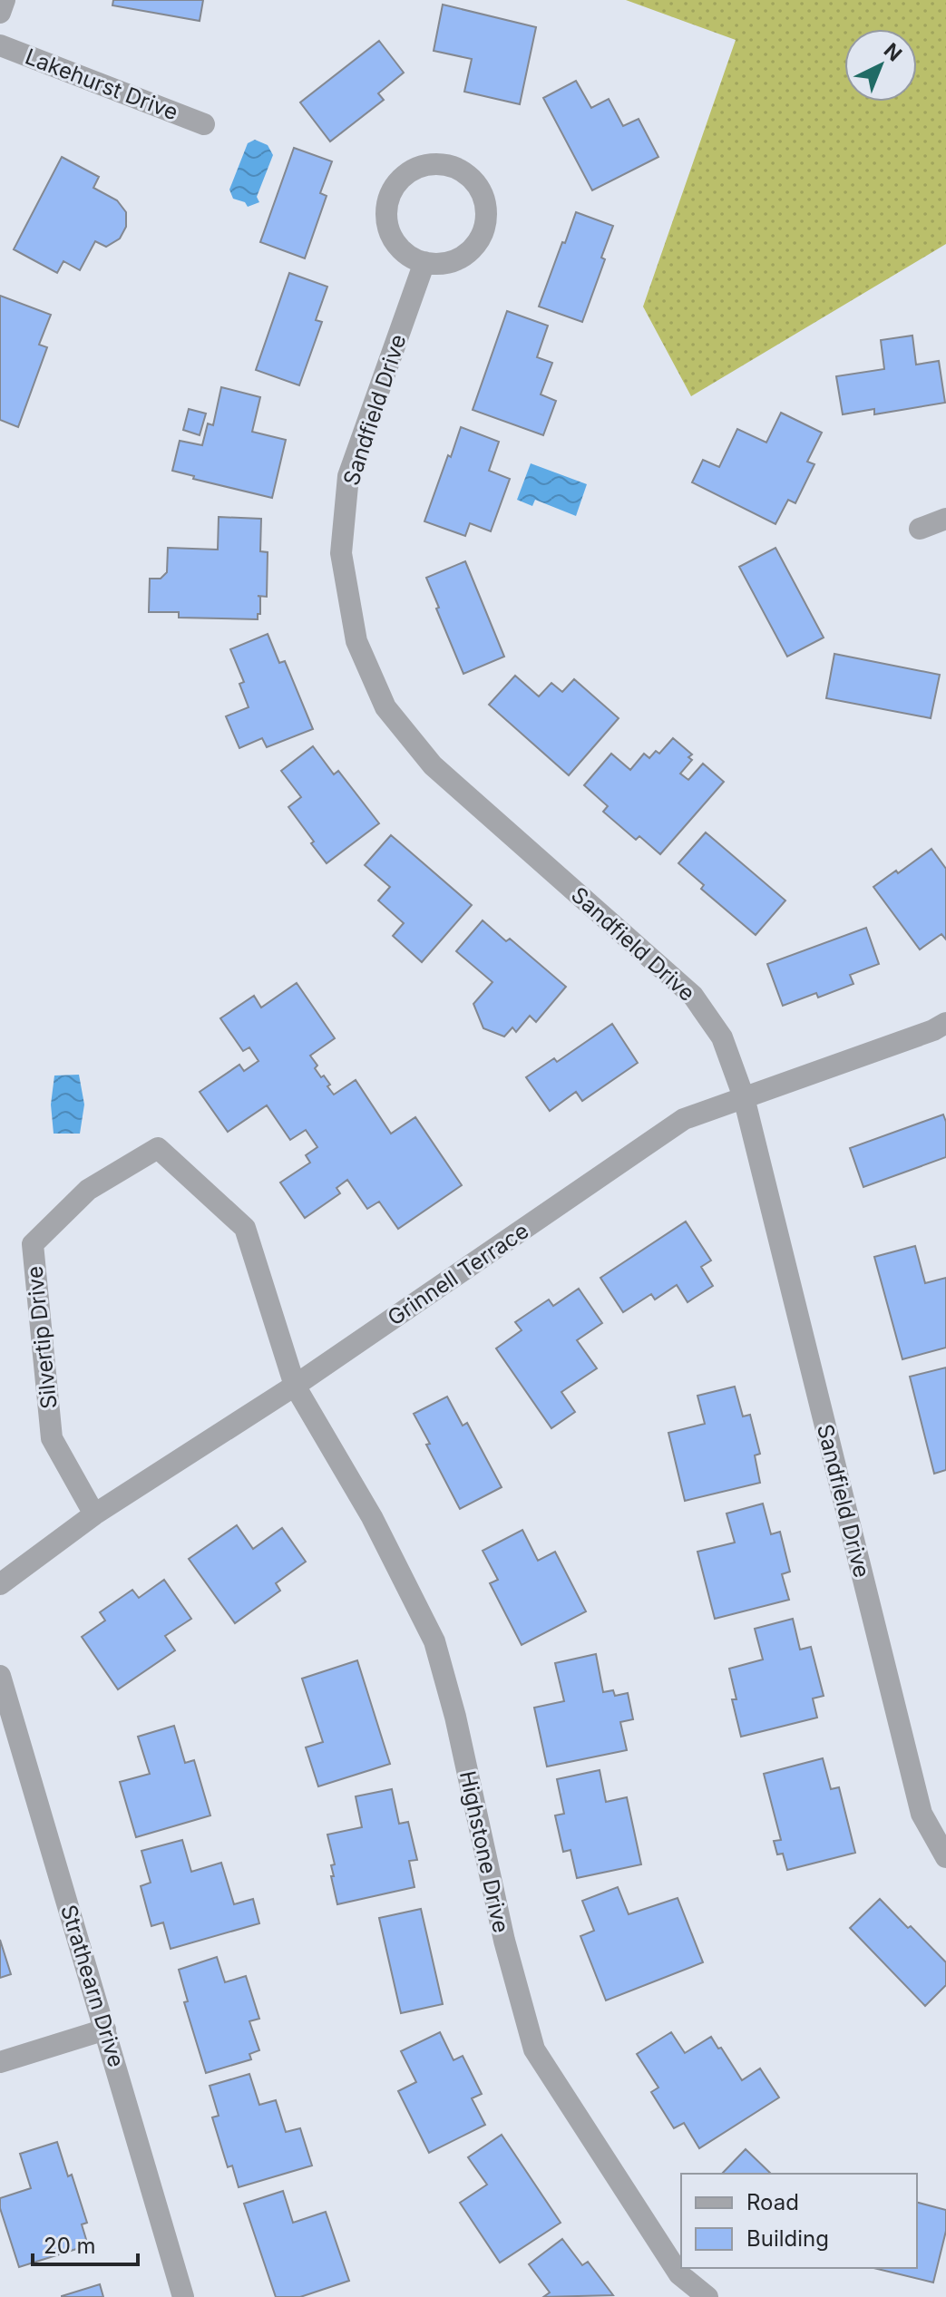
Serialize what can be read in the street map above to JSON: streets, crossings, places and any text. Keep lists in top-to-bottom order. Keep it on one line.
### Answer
{"streets":{"street":["Lakehurst Drive","Sandfield Drive","Grinnell Terrace","Silvertip Drive","Highstone Drive","Strathearn Drive"]},"crossings":[["Sandfield Drive","Grinnell Terrace"],["Grinnell Terrace","Silvertip Drive"],["Grinnell Terrace","Highstone Drive"],["Silvertip Drive","Highstone Drive"]],"legend":["Road","Building"],"scale_bar":"20 m","north":"top right"}
